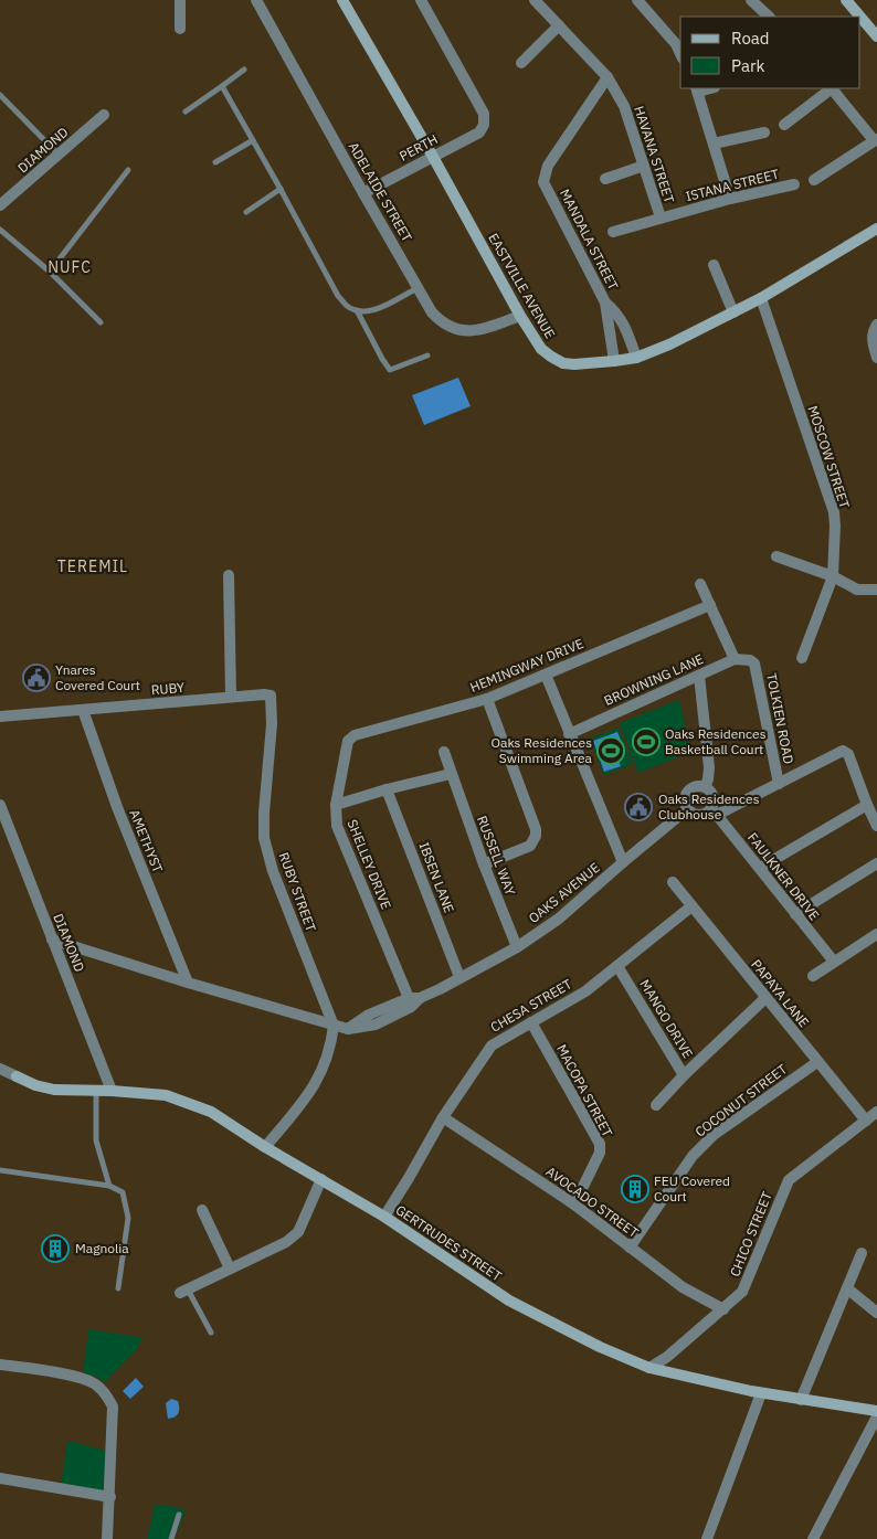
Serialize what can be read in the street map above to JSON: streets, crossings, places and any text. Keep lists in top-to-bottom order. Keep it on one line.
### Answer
{"streets":{"street":["PERTH","DIAMOND","HAVANA STREET","ISTANA STREET","ADELAIDE STREET","MANDALA STREET","EASTVILLE AVENUE","MOSCOW STREET","HEMINGWAY DRIVE","BROWNING LANE","RUBY","TOLKIEN ROAD","AMETHYST","RUSSELL WAY","SHELLEY DRIVE","FAULKNER DRIVE","IBSEN LANE","RUBY STREET","OAKS AVENUE","PAPAYA LANE","CHESA STREET","MANGO DRIVE","MACOPA STREET","COCONUT STREET","AVOCADO STREET","CHICO STREET","GERTRUDES STREET"]},"crossings":[["PERTH","ADELAIDE STREET"],["PERTH","EASTVILLE AVENUE"],["DIAMOND","OAKS AVENUE"],["DIAMOND","GERTRUDES STREET"],["HAVANA STREET","ISTANA STREET"],["HAVANA STREET","MANDALA STREET"],["ADELAIDE STREET","EASTVILLE AVENUE"],["EASTVILLE AVENUE","MOSCOW STREET"],["HEMINGWAY DRIVE","SHELLEY DRIVE"],["BROWNING LANE","TOLKIEN ROAD"],["RUBY","AMETHYST"],["RUBY","RUBY STREET"],["AMETHYST","OAKS AVENUE"],["RUSSELL WAY","OAKS AVENUE"],["SHELLEY DRIVE","OAKS AVENUE"],["FAULKNER DRIVE","OAKS AVENUE"],["IBSEN LANE","OAKS AVENUE"],["RUBY STREET","OAKS AVENUE"],["PAPAYA LANE","CHESA STREET"],["PAPAYA LANE","MANGO DRIVE"],["PAPAYA LANE","COCONUT STREET"],["PAPAYA LANE","CHICO STREET"],["CHESA STREET","MANGO DRIVE"],["CHESA STREET","MACOPA STREET"],["CHESA STREET","AVOCADO STREET"],["CHESA STREET","GERTRUDES STREET"],["MACOPA STREET","AVOCADO STREET"],["COCONUT STREET","AVOCADO STREET"],["AVOCADO STREET","CHICO STREET"],["CHICO STREET","GERTRUDES STREET"]],"districts":["NUFC","TEREMIL"],"places":{"public building":["Ynares Covered Court","Oaks Residences Clubhouse"],"sports":["Oaks Residences Basketball Court","Oaks Residences Swimming Area"],"building":["FEU Covered Court","Magnolia"]},"legend":["Road","Park"]}
